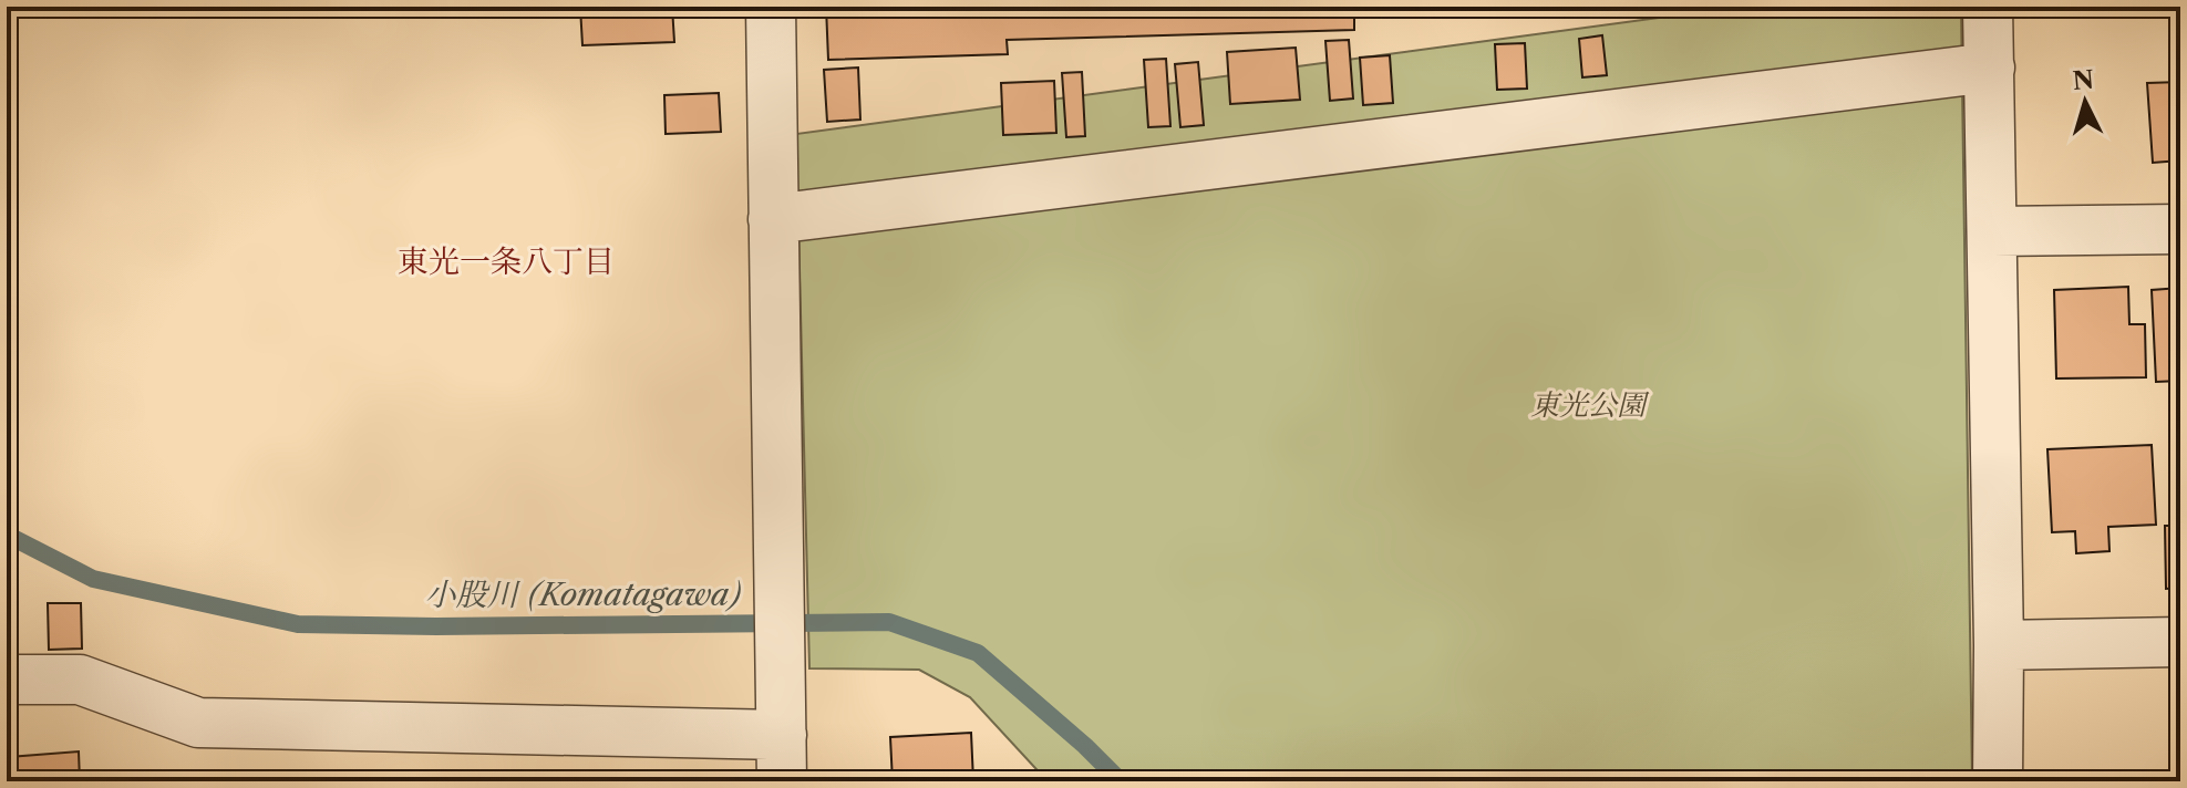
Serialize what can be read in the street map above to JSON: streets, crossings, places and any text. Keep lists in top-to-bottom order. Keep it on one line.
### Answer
{"districts":["東光一条八丁目"],"water":["小股川 (Komatagawa)"],"parks":["東光公園"],"north":"top"}
